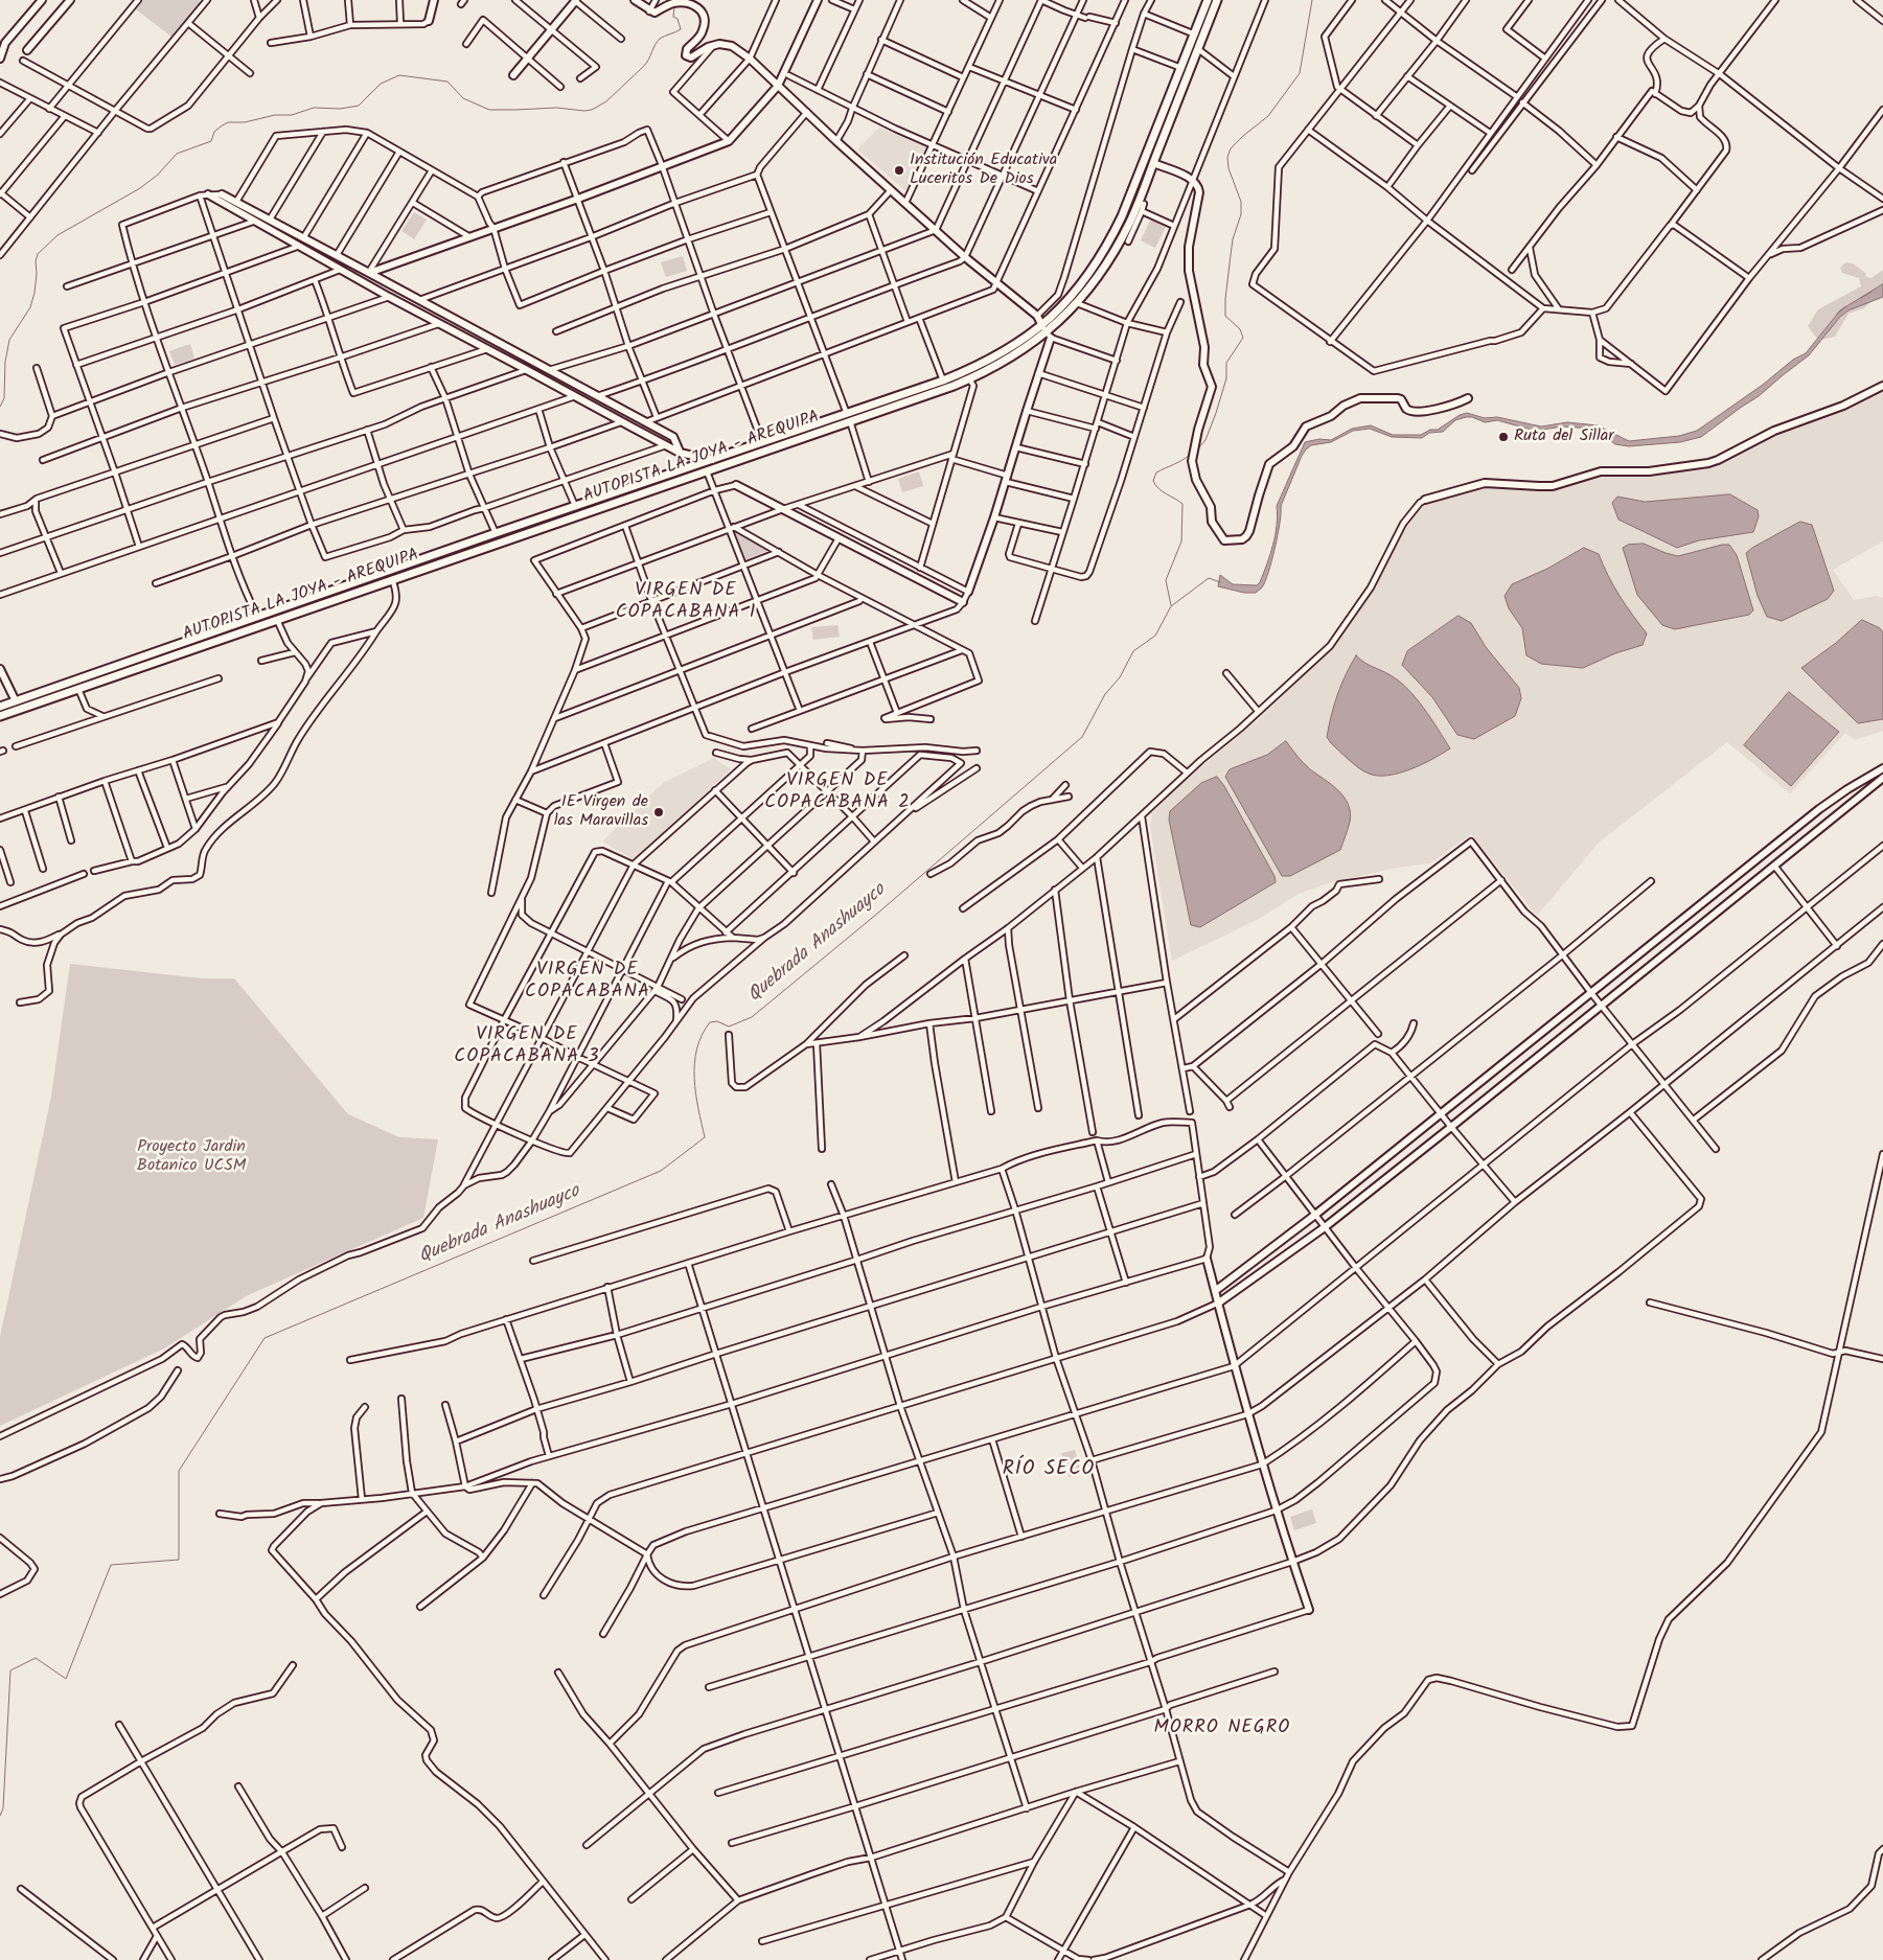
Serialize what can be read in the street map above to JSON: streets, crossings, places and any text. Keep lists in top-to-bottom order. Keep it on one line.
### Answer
{"streets":{"main road":["AUTOPISTA LA JOYA - AREQUIPA"]},"districts":["VIRGEN DE COPACABANA 1","VIRGEN DE COPACABANA 2","VIRGEN DE COPACABANA","VIRGEN DE COPACABANA 3","RÍO SECO","MORRO NEGRO"],"water":["Quebrada Anashuayco"],"parks":["Proyecto Jardin Botanico UCSM"],"places":["Institución Educativa Luceritos De Dios","Ruta del Sillar","IE Virgen de las Maravillas"]}
